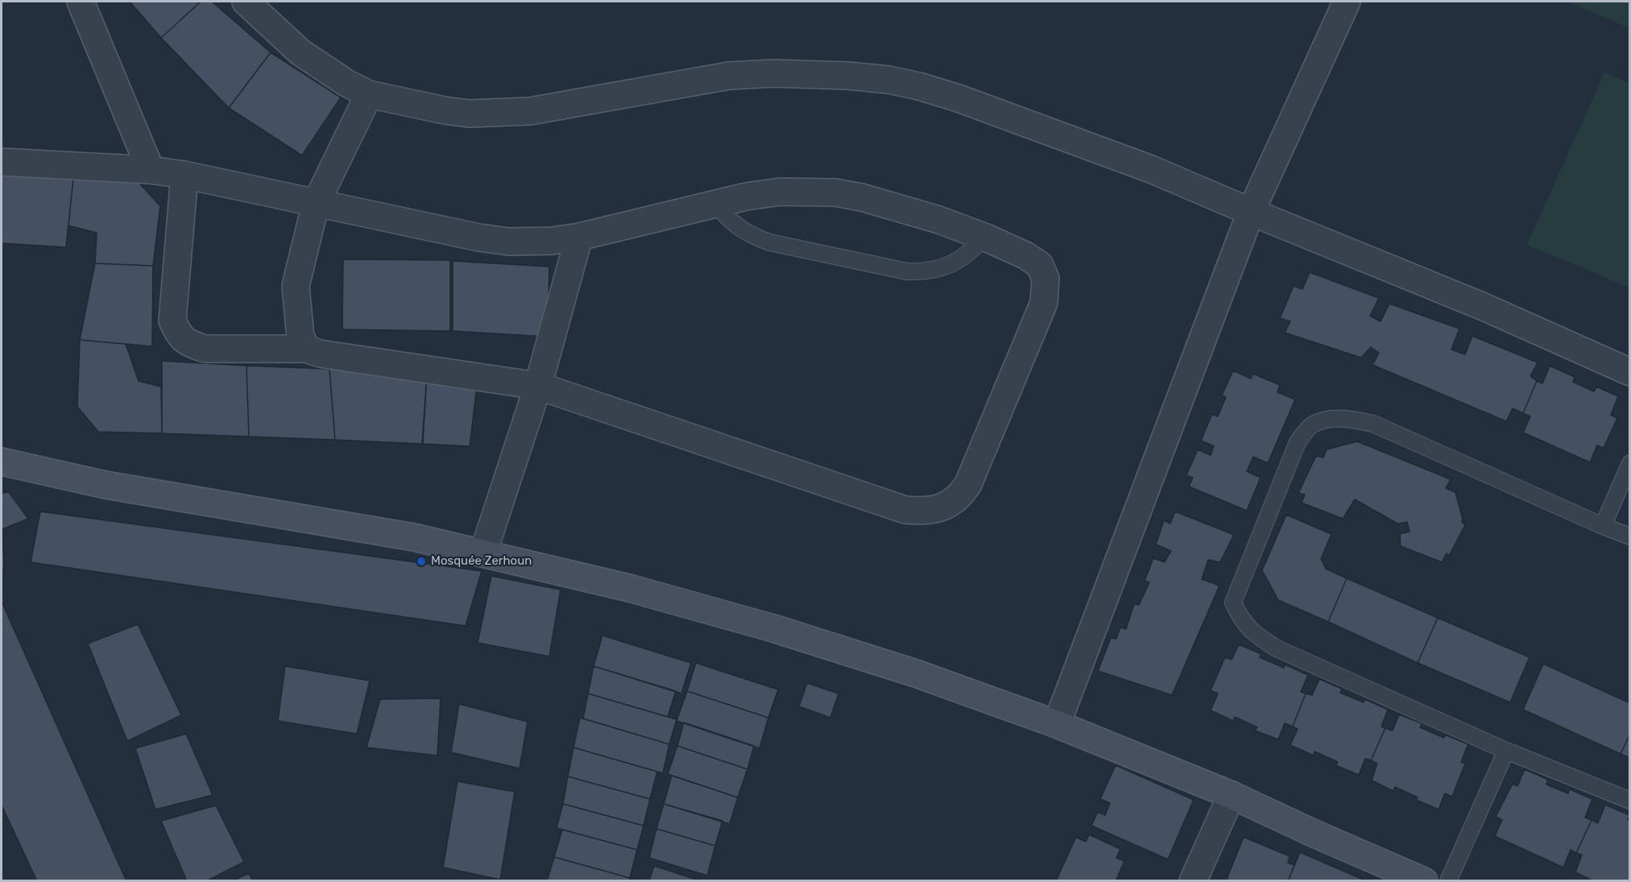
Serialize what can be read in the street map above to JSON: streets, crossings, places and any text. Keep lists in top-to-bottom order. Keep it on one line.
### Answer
{"places":["Mosquée Zerhoun"]}
